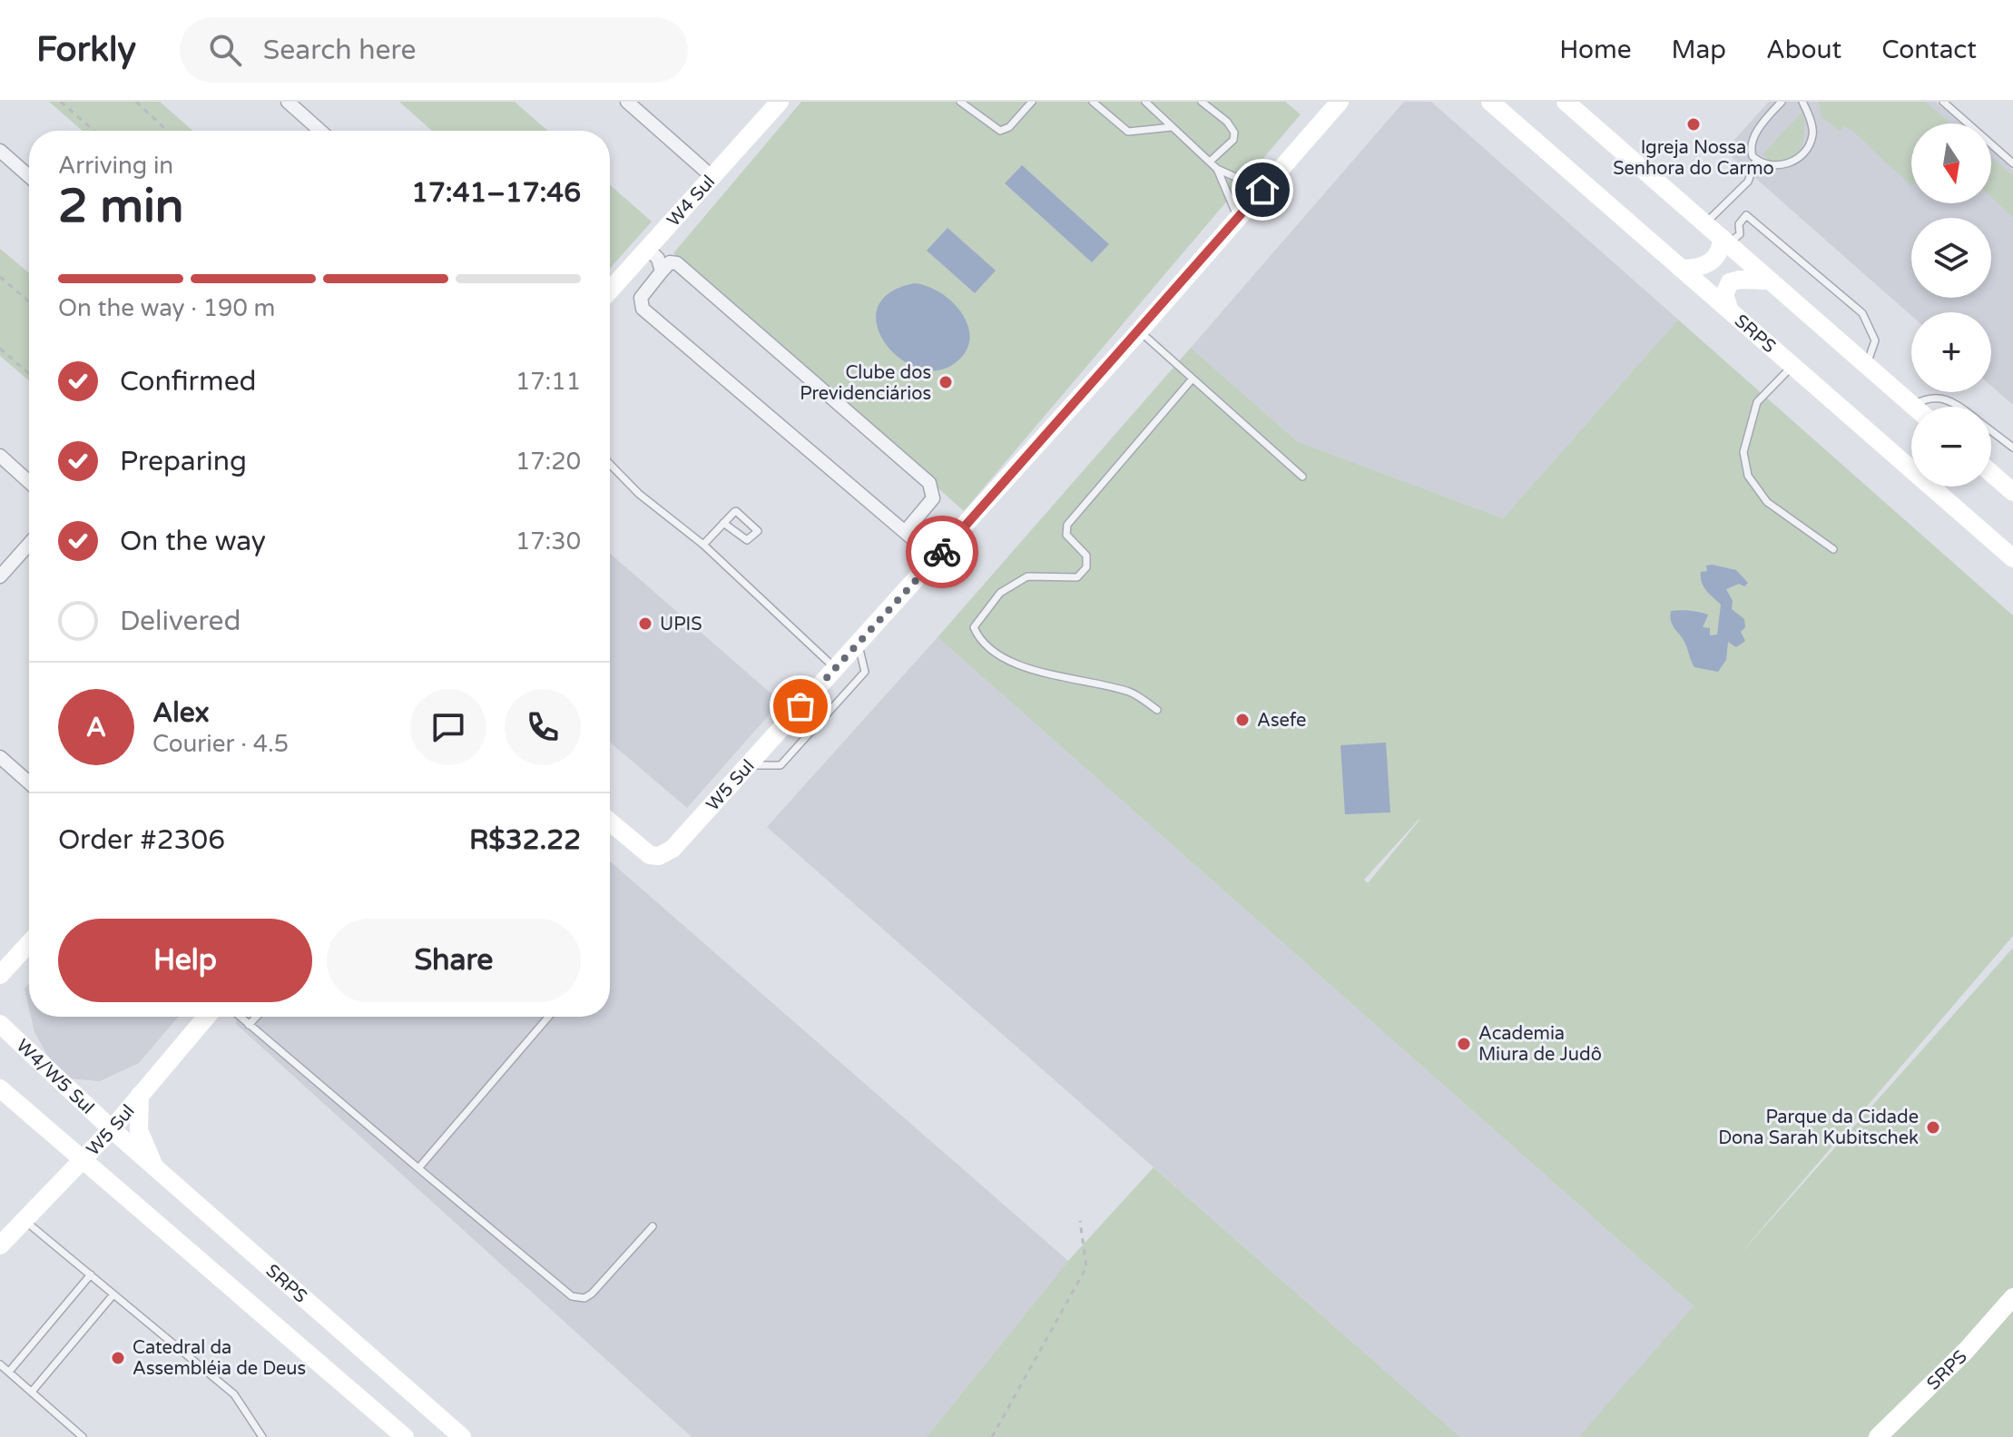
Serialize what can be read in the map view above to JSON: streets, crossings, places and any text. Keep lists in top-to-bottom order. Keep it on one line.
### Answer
{"streets":{"main road":["W4 Sul","SRPS","W5 Sul","W4/W5 Sul"]},"crossings":[["SRPS","W5 Sul"],["SRPS","W4/W5 Sul"],["W5 Sul","W4/W5 Sul"]],"places":["Igreja Nossa Senhora do Carmo","Clube dos Previdenciários","UPIS","Asefe","Academia Miura de Judô","Parque da Cidade Dona Sarah Kubitschek","Catedral da Assembléia de Deus"],"north":"bottom","page":{"header":"Forkly","search":"Search here","nav":["Home","Map","About","Contact"],"map_buttons":["+","−"],"heading":["2 min","Arriving in","17:41–17:46"],"panel":["Alex","Courier · 4.5","Order #2306","R$32.22"],"bar":"On the way · 190 m","list":[["Confirmed","17:11"],["Preparing","17:20"],["On the way","17:30"],"Delivered"],"round":"A","buttons":["Help","Share"]}}
